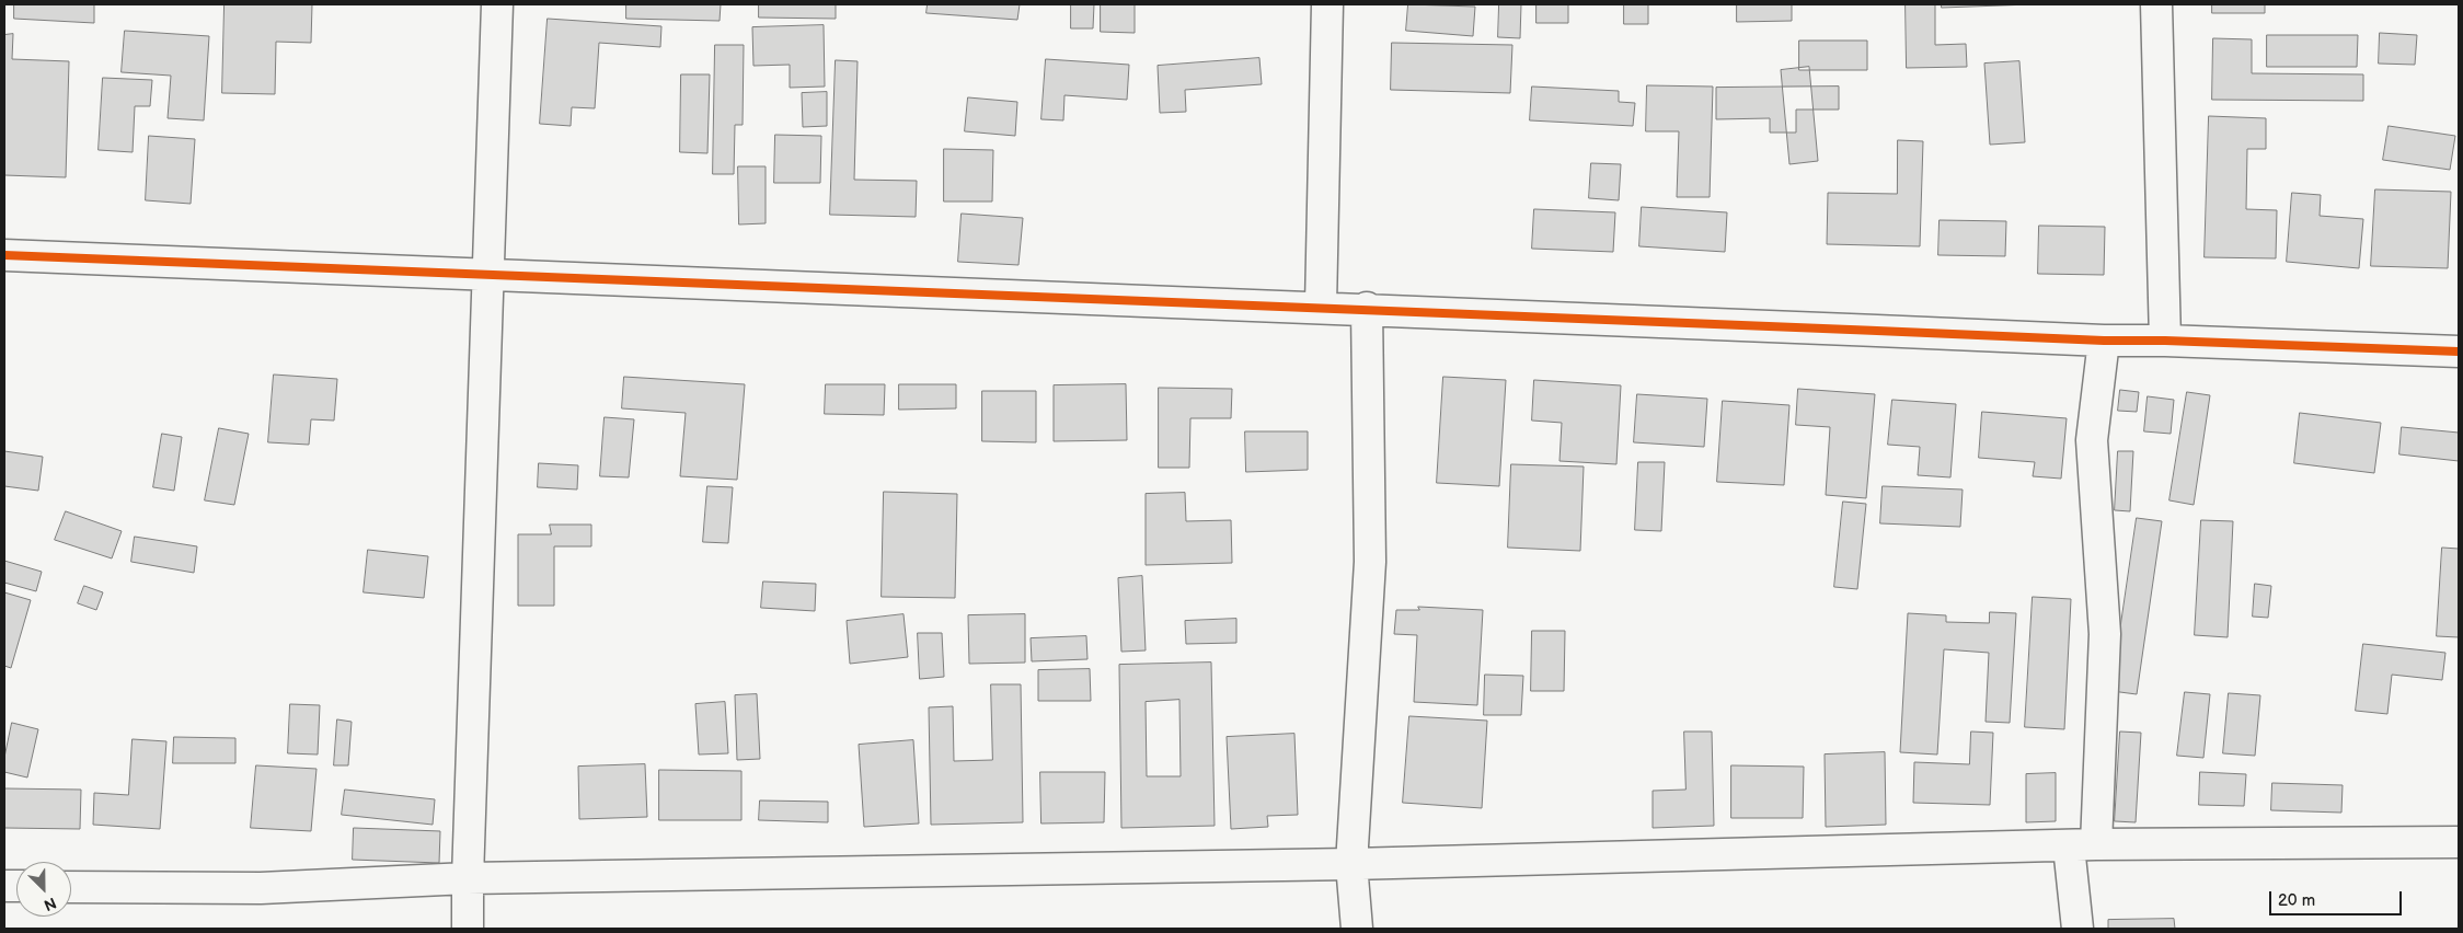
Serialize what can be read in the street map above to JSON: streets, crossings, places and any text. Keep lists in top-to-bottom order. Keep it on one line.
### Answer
{"scale_bar":"20 m","north":"bottom right"}
